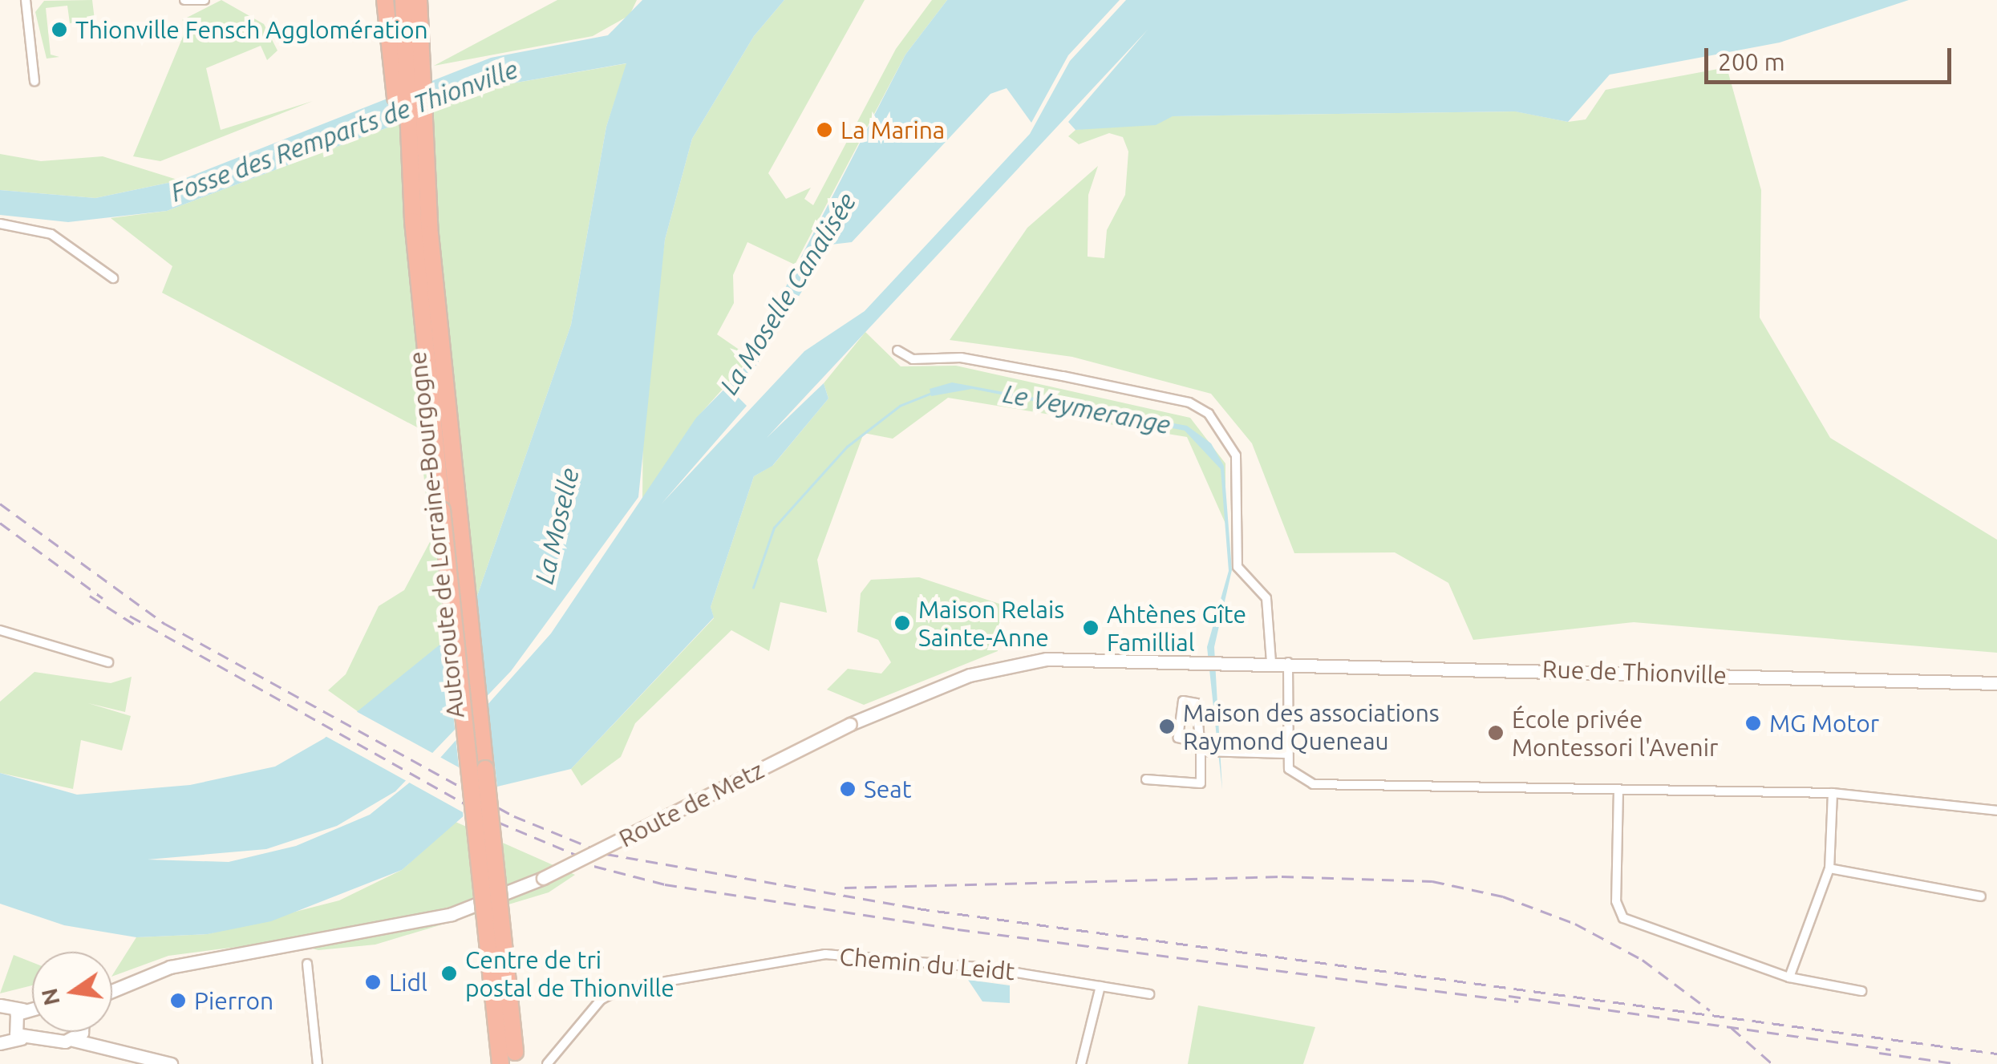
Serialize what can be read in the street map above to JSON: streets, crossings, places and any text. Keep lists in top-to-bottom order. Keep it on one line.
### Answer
{"streets":{"highway":["Autoroute de Lorraine-Bourgogne"],"main road":["Rue de Thionville","Route de Metz"],"street":["Chemin du Leidt"]},"crossings":[["Rue de Thionville","Route de Metz"]],"water":["Fosse des Remparts de Thionville","La Moselle Canalisée","Le Veymerange","La Moselle"],"places":["Thionville Fensch Agglomération","La Marina","Maison Relais Sainte-Anne","Ahtènes Gîte Famillial","MG Motor","Maison des associations Raymond Queneau","École privée Montessori l'Avenir","Seat","Centre de tri postal de Thionville","Lidl","Pierron"],"scale_bar":"200 m","north":"left"}
